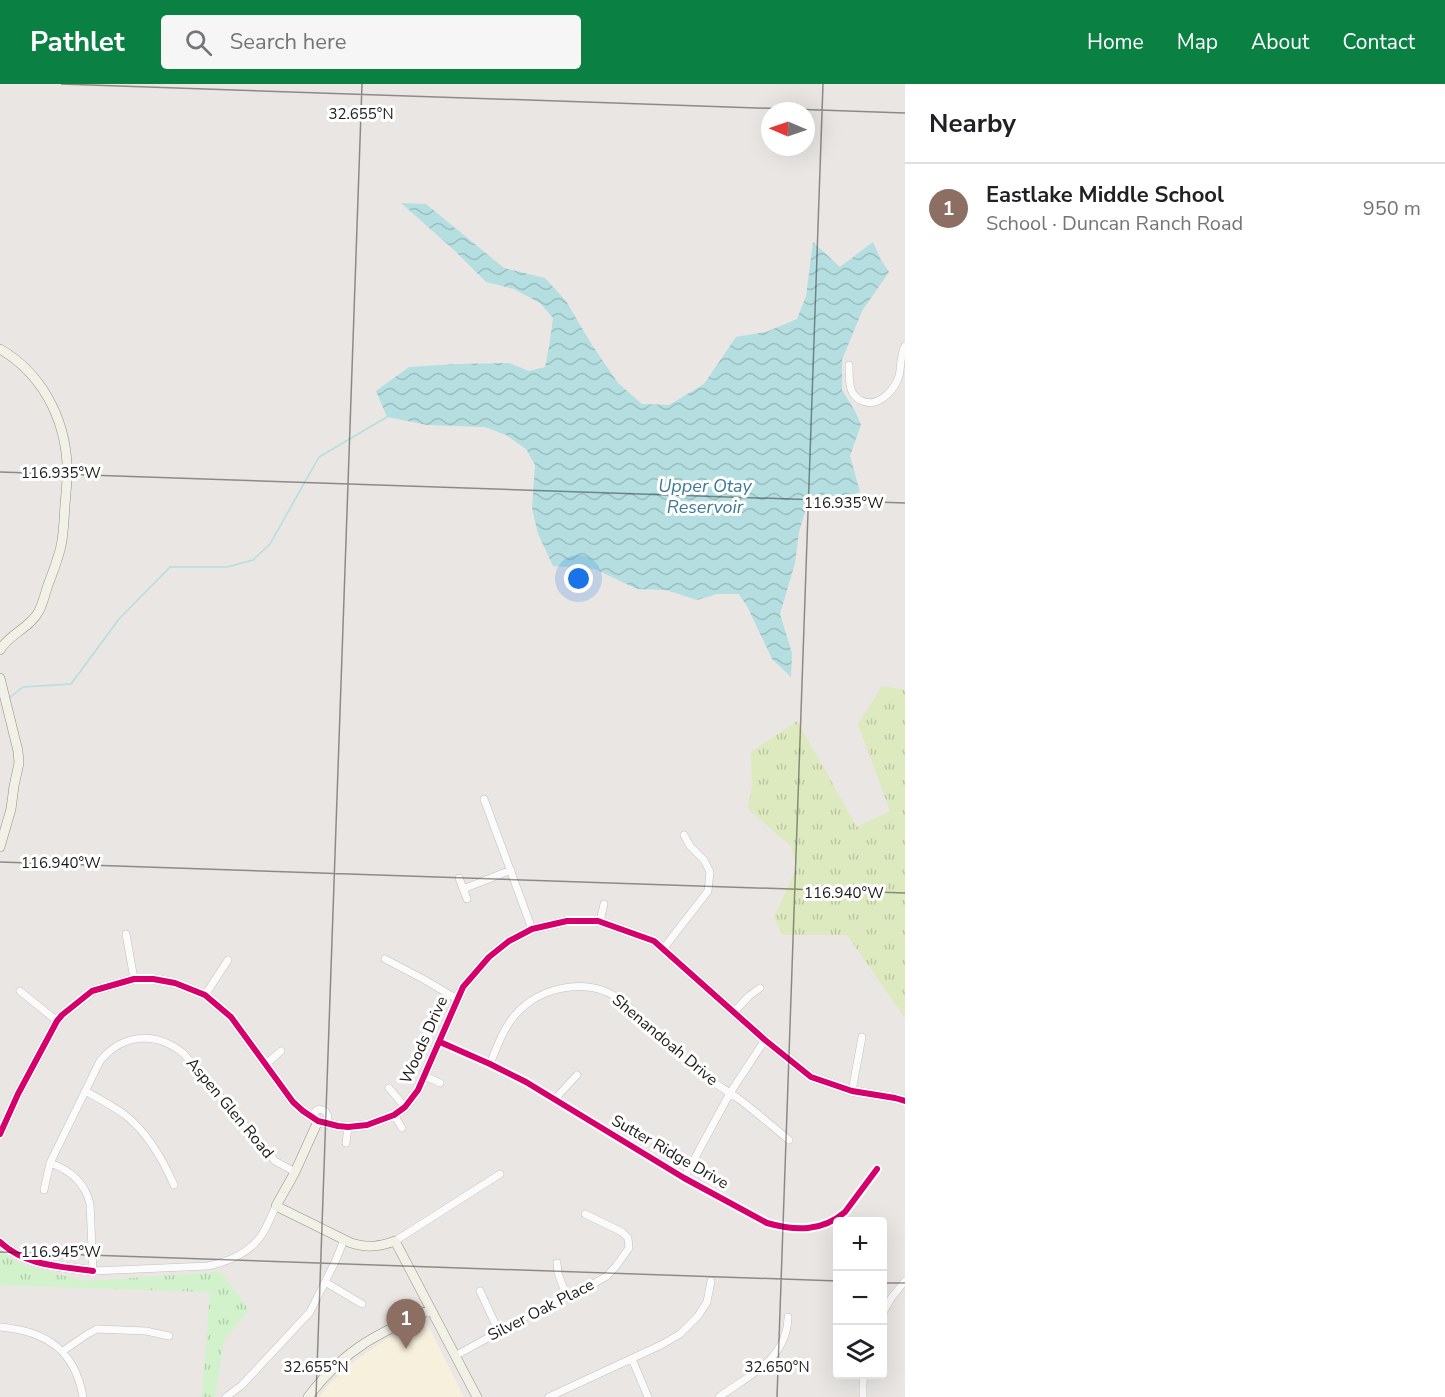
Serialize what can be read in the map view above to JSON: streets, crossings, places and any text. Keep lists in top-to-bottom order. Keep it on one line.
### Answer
{"streets":{"street":["Woods Drive","Shenandoah Drive","Aspen Glen Road","Sutter Ridge Drive","Silver Oak Place"]},"crossings":[["Woods Drive","Sutter Ridge Drive"],["Shenandoah Drive","Sutter Ridge Drive"]],"water":["Upper Otay Reservoir"],"north":"left","page":{"header":"Pathlet","search":"Search here","nav":["Home","Map","About","Contact"],"heading":"Nearby","list":[{"mark":"1","name":"Eastlake Middle School","note":"School · Duncan Ranch Road","value":"950 m"}],"map_buttons":["+","−"],"pins":"1"},"coordinates":["32.655°N","116.935°W","116.940°W","116.945°W","32.650°N"]}
